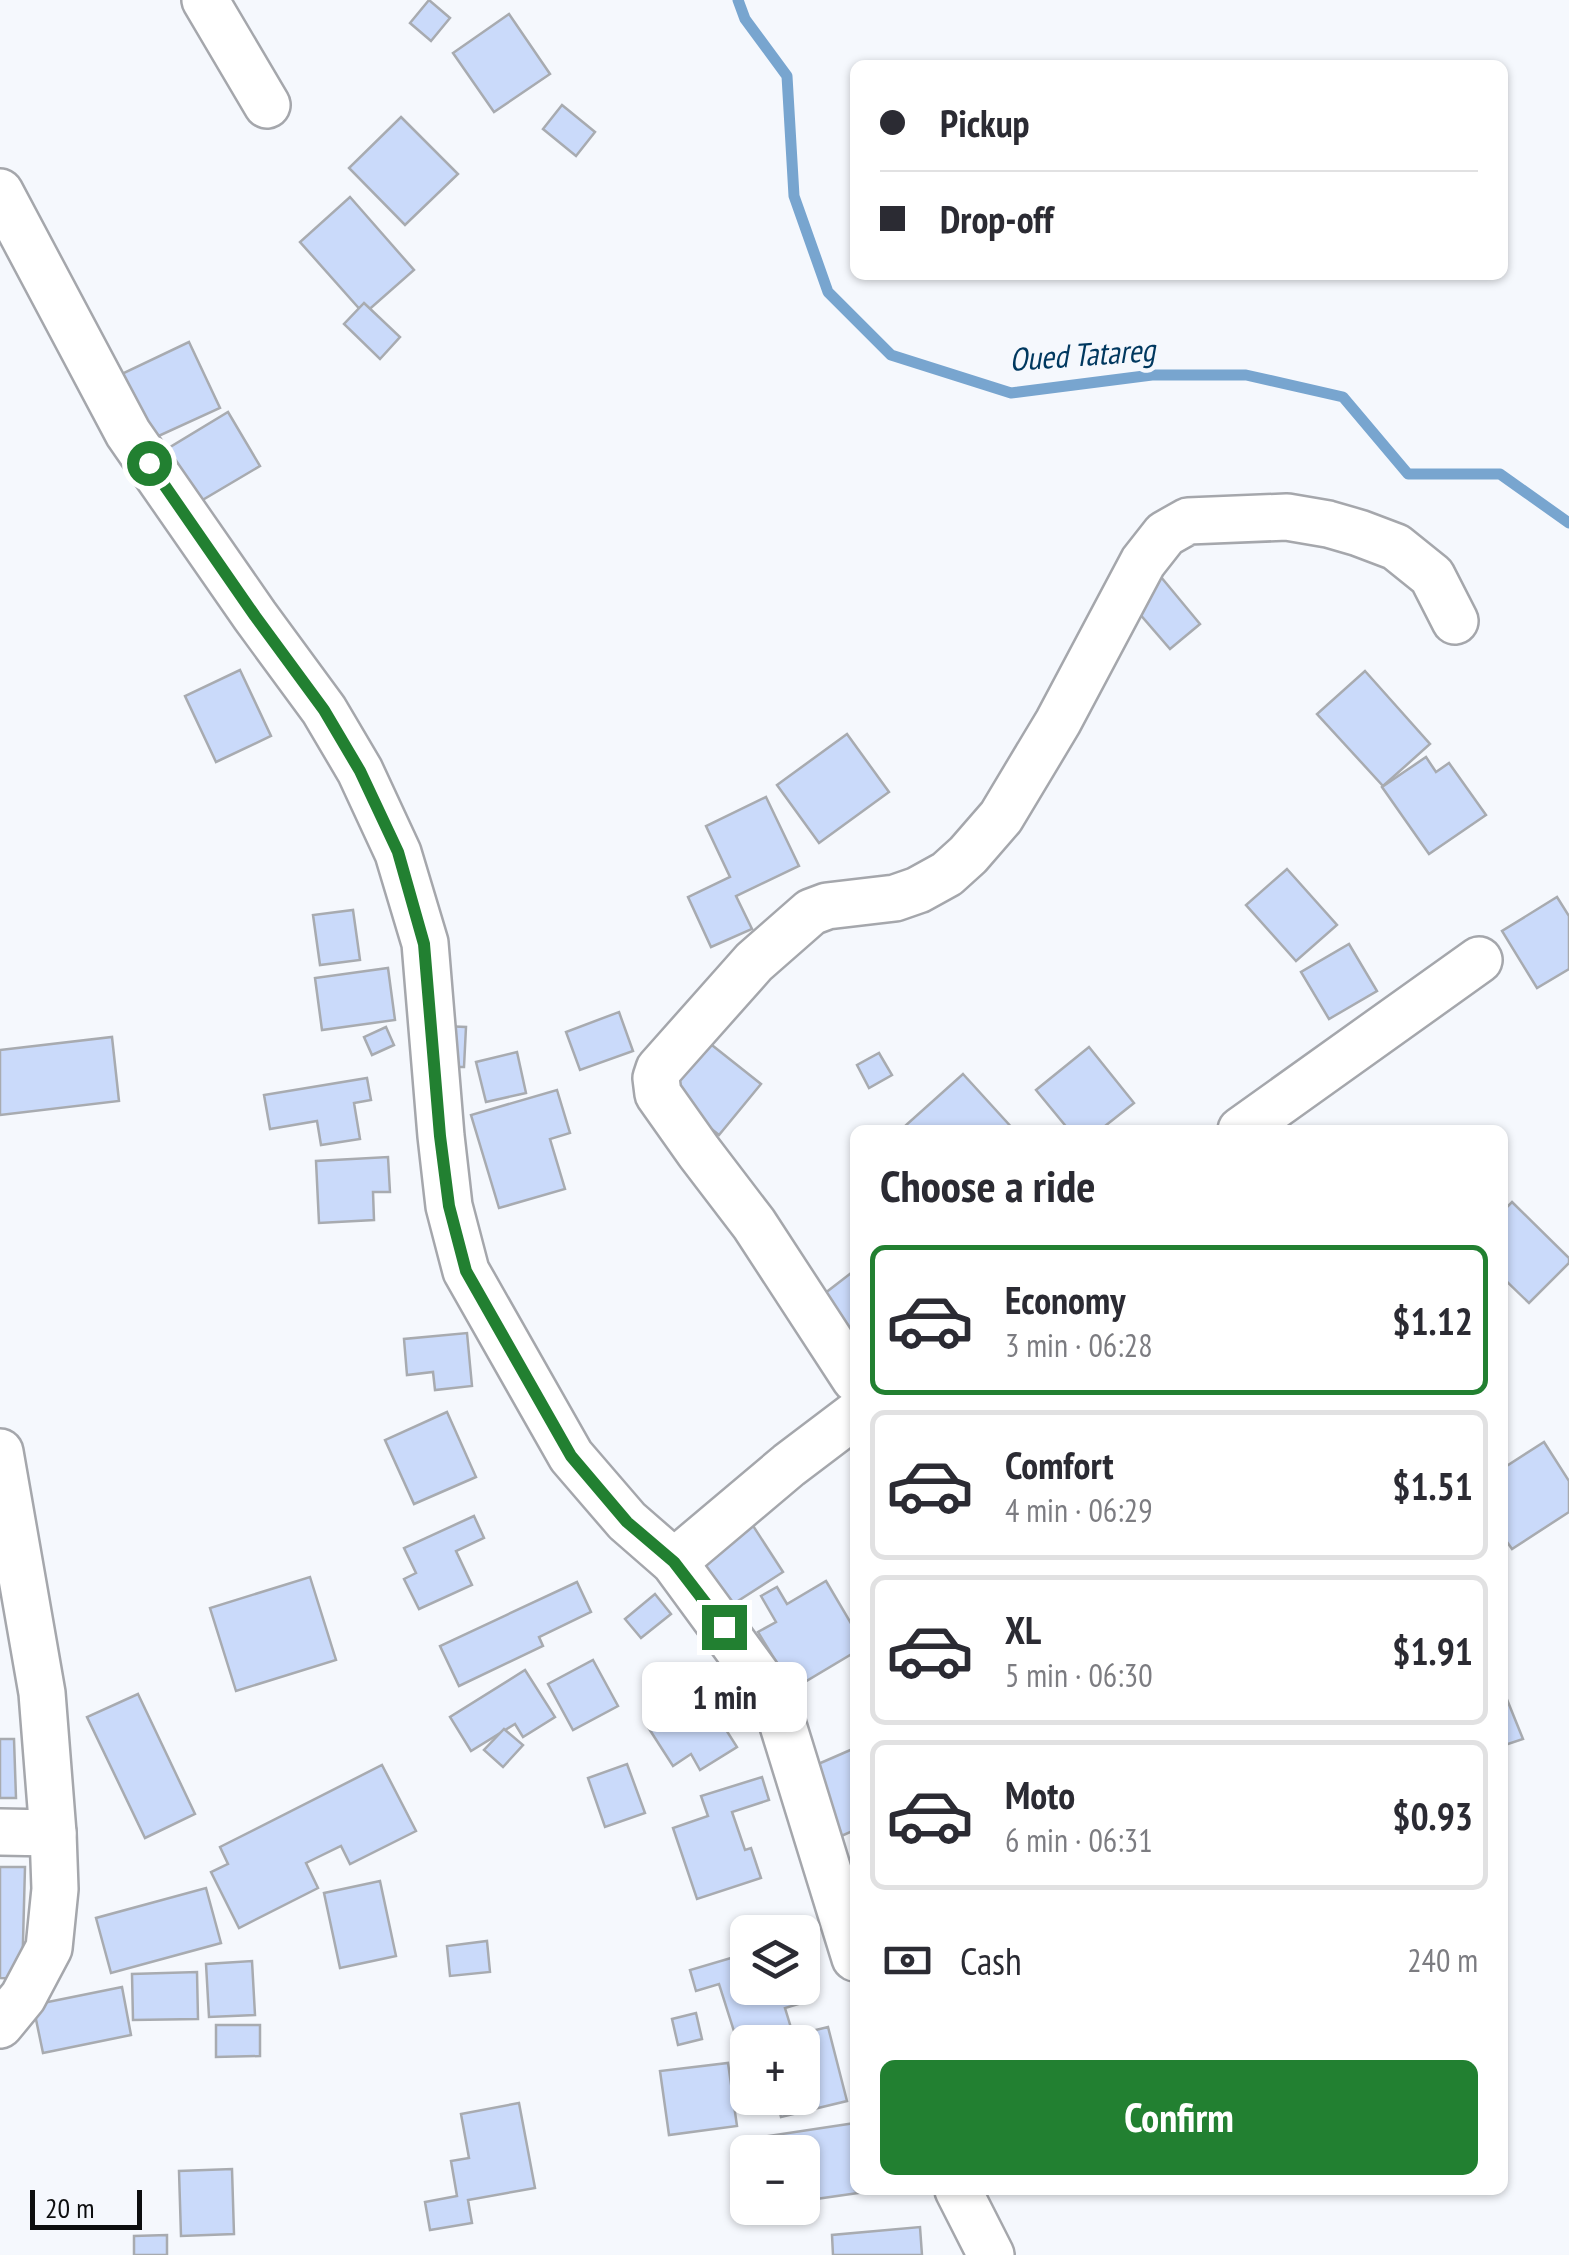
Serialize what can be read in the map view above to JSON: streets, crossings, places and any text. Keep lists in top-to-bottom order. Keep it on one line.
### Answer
{"water":["Oued Tatareg"],"scale_bar":"20 m","page":{"banner":["Pickup","Drop-off"],"heading":"Choose a ride","list":[{"name":"Economy","note":"3 min · 06:28","value":"$1.12"},{"name":"Comfort","note":"4 min · 06:29","value":"$1.51"},{"name":"XL","note":"5 min · 06:30","value":"$1.91"},{"name":"Moto","note":"6 min · 06:31","value":"$0.93"}],"bubble":"1 min","pay":["Cash","240 m"],"map_buttons":["+","−"],"buttons":"Confirm","scale":"20 m"}}
